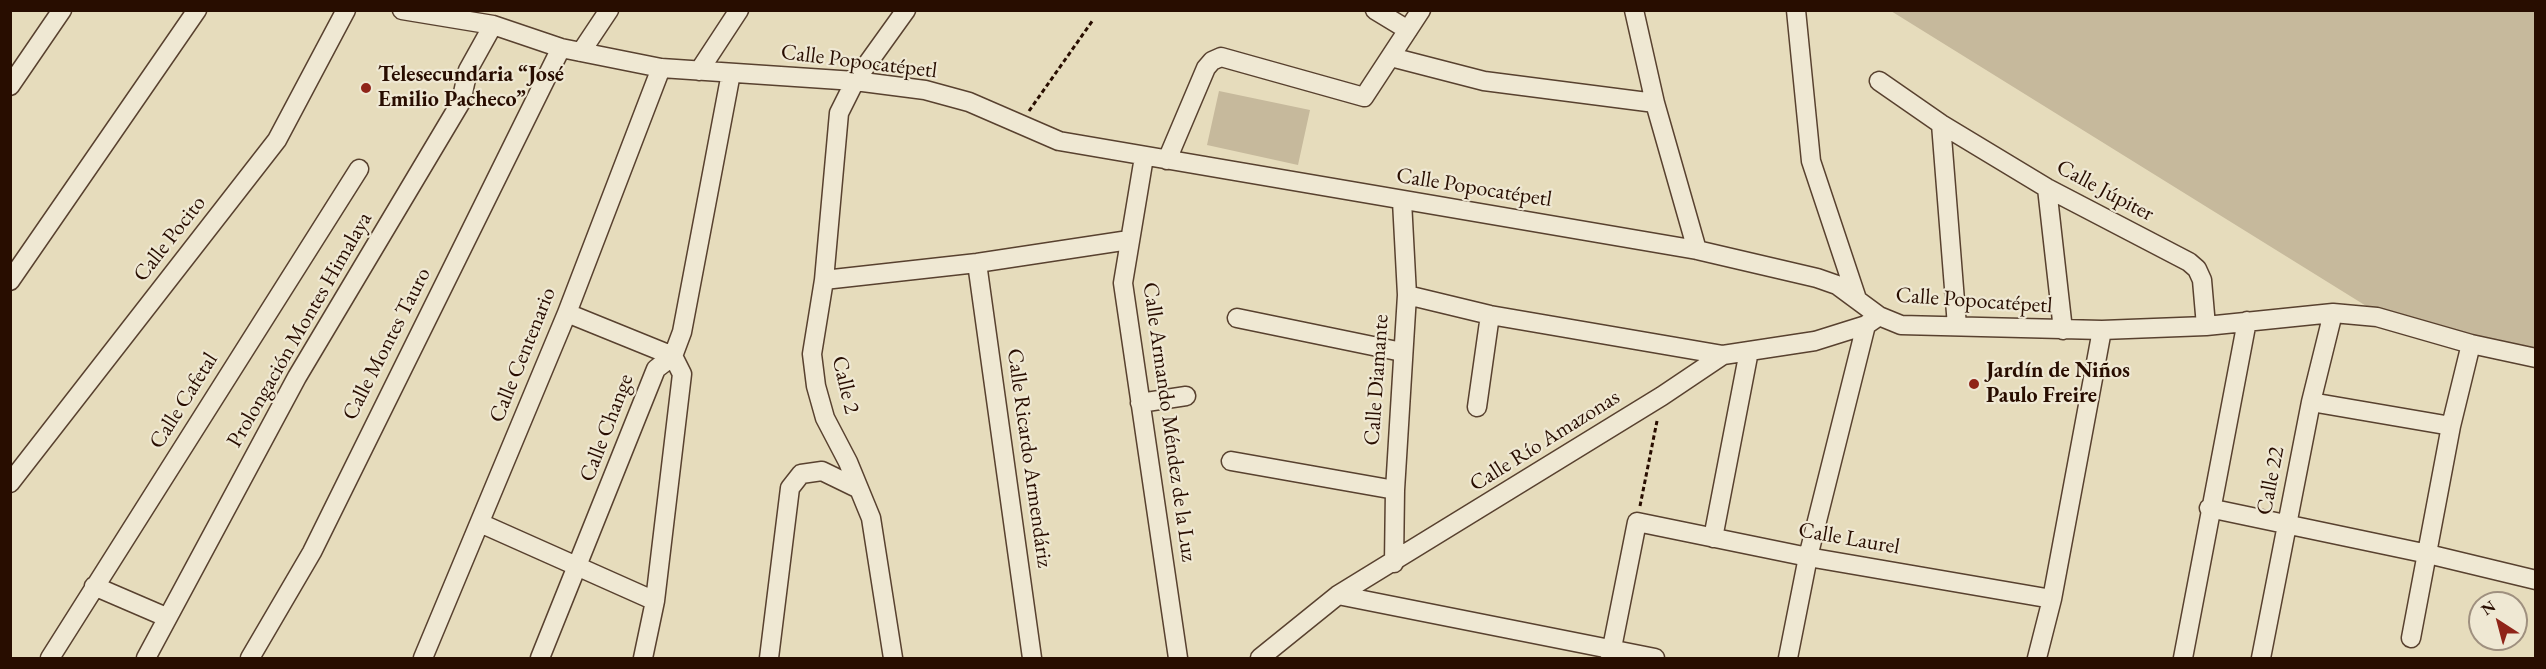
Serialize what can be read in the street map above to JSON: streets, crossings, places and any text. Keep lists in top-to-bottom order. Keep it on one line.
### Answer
{"streets":{"street":["Calle Popocatépetl","Calle Júpiter","Calle Pocito","Prolongación Montes Himalaya","Calle Montes Tauro","Calle Centenario","Calle Diamante","Calle 2","Calle Cafetal","Calle Armando Méndez de la Luz","Calle Change","Calle Río Amazonas","Calle Ricardo Armendáriz","Calle 22","Calle Laurel"]},"crossings":[["Calle Popocatépetl","Calle Júpiter"],["Calle Popocatépetl","Prolongación Montes Himalaya"],["Calle Popocatépetl","Calle Montes Tauro"],["Calle Popocatépetl","Calle Centenario"],["Calle Popocatépetl","Calle Diamante"],["Calle Popocatépetl","Calle 2"],["Calle Popocatépetl","Calle Armando Méndez de la Luz"],["Calle Popocatépetl","Calle Change"],["Calle Popocatépetl","Calle Río Amazonas"],["Calle Popocatépetl","Calle 22"],["Calle Diamante","Calle Río Amazonas"]],"places":["Telesecundaria “José Emilio Pacheco”","Jardín de Niños Paulo Freire"],"north":"top left"}
